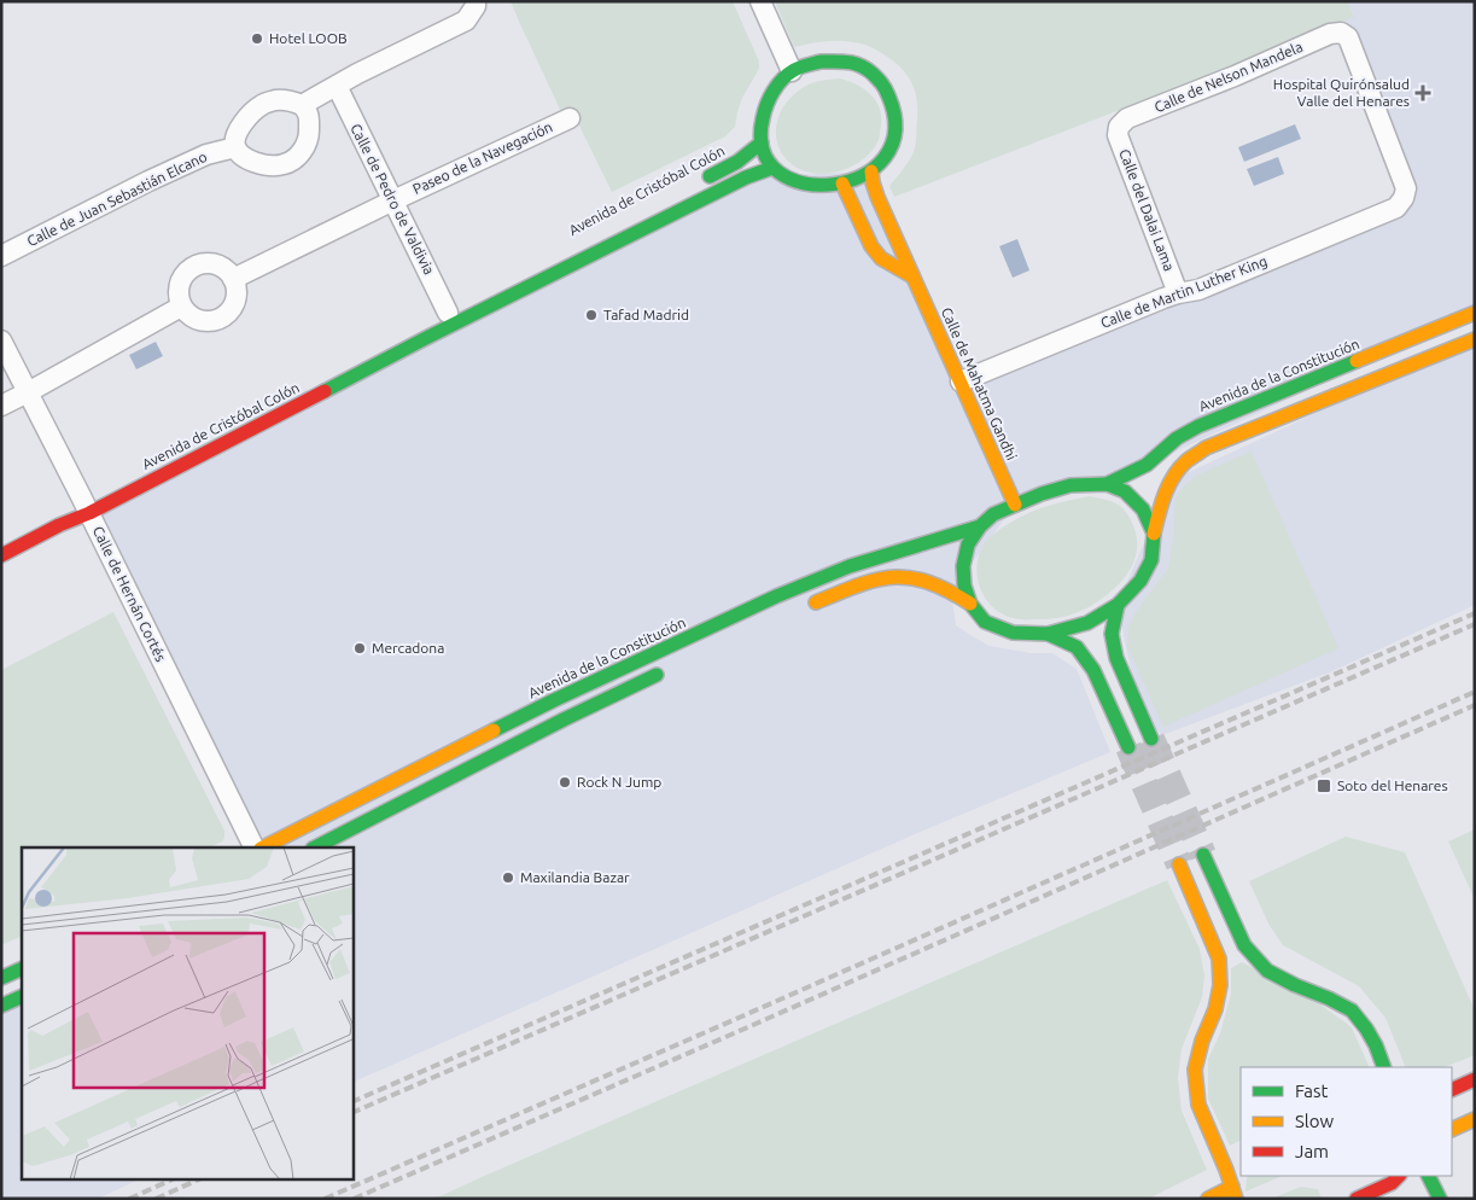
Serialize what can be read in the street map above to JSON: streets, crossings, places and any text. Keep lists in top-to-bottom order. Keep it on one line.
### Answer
{"streets":{"street":["Calle de Nelson Mandela","Paseo de la Navegación","Avenida de Cristóbal Colón","Calle de Juan Sebastián Elcano","Calle de Pedro de Valdivia","Calle del Dalai Lama","Calle de Martin Luther King","Avenida de la Constitución","Calle de Mahatma Gandhi","Calle de Hernán Cortés"]},"crossings":[["Calle de Nelson Mandela","Calle del Dalai Lama"],["Calle de Nelson Mandela","Calle de Martin Luther King"],["Paseo de la Navegación","Calle de Pedro de Valdivia"],["Avenida de Cristóbal Colón","Calle de Pedro de Valdivia"],["Avenida de Cristóbal Colón","Calle de Mahatma Gandhi"],["Avenida de Cristóbal Colón","Calle de Hernán Cortés"],["Calle del Dalai Lama","Calle de Martin Luther King"],["Calle de Martin Luther King","Calle de Mahatma Gandhi"],["Avenida de la Constitución","Calle de Mahatma Gandhi"]],"places":{"other":["Hotel LOOB","Tafad Madrid","Mercadona","Rock N Jump","Maxilandia Bazar"],"health":["Hospital Quirónsalud Valle del Henares"],"transit":["Soto del Henares"]},"legend":["Fast","Slow","Jam"]}
